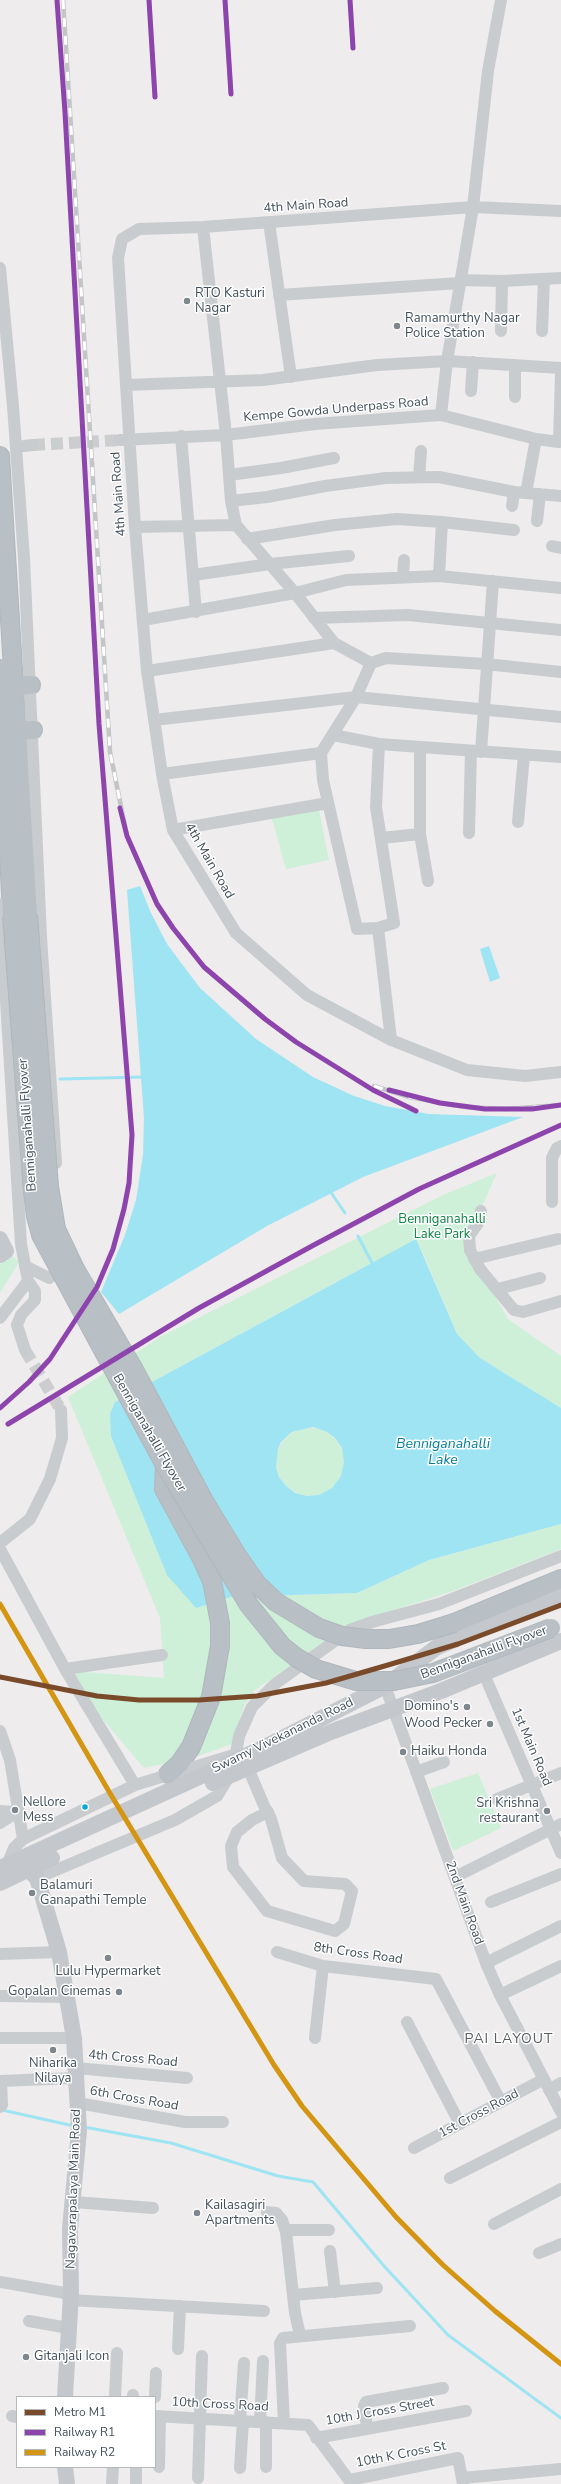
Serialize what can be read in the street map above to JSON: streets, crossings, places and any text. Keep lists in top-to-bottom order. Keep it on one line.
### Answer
{"streets":{"highway":["Benniganahalli Flyover"],"main road":["Swamy Vivekananda Road","Nagavarapalaya Main Road"],"street":["4th Main Road","Kempe Gowda Underpass Road","1st Main Road","2nd Main Road","8th Cross Road","4th Cross Road","6th Cross Road","1st Cross Road","10th Cross Road","10th J Cross Street","10th K Cross St"]},"crossings":[["4th Main Road","Kempe Gowda Underpass Road"],["Swamy Vivekananda Road","1st Main Road"],["Swamy Vivekananda Road","2nd Main Road"],["Swamy Vivekananda Road","Nagavarapalaya Main Road"],["2nd Main Road","1st Cross Road"],["8th Cross Road","1st Cross Road"],["4th Cross Road","Nagavarapalaya Main Road"],["6th Cross Road","Nagavarapalaya Main Road"],["10th Cross Road","10th J Cross Street"]],"districts":["PAI LAYOUT"],"water":["Benniganahalli Lake"],"parks":["Benniganahalli Lake Park"],"places":["RTO Kasturi Nagar","Ramamurthy Nagar Police Station","Domino's","Wood Pecker","Haiku Honda","Nellore Mess","Sri Krishna restaurant","Balamuri Ganapathi Temple","Lulu Hypermarket","Gopalan Cinemas","Niharika Nilaya","Kailasagiri Apartments","Gitanjali Icon"],"lines":["rail line R1","rail line R2","metro line M1"],"legend":["Metro M1","Railway R1","Railway R2"]}
